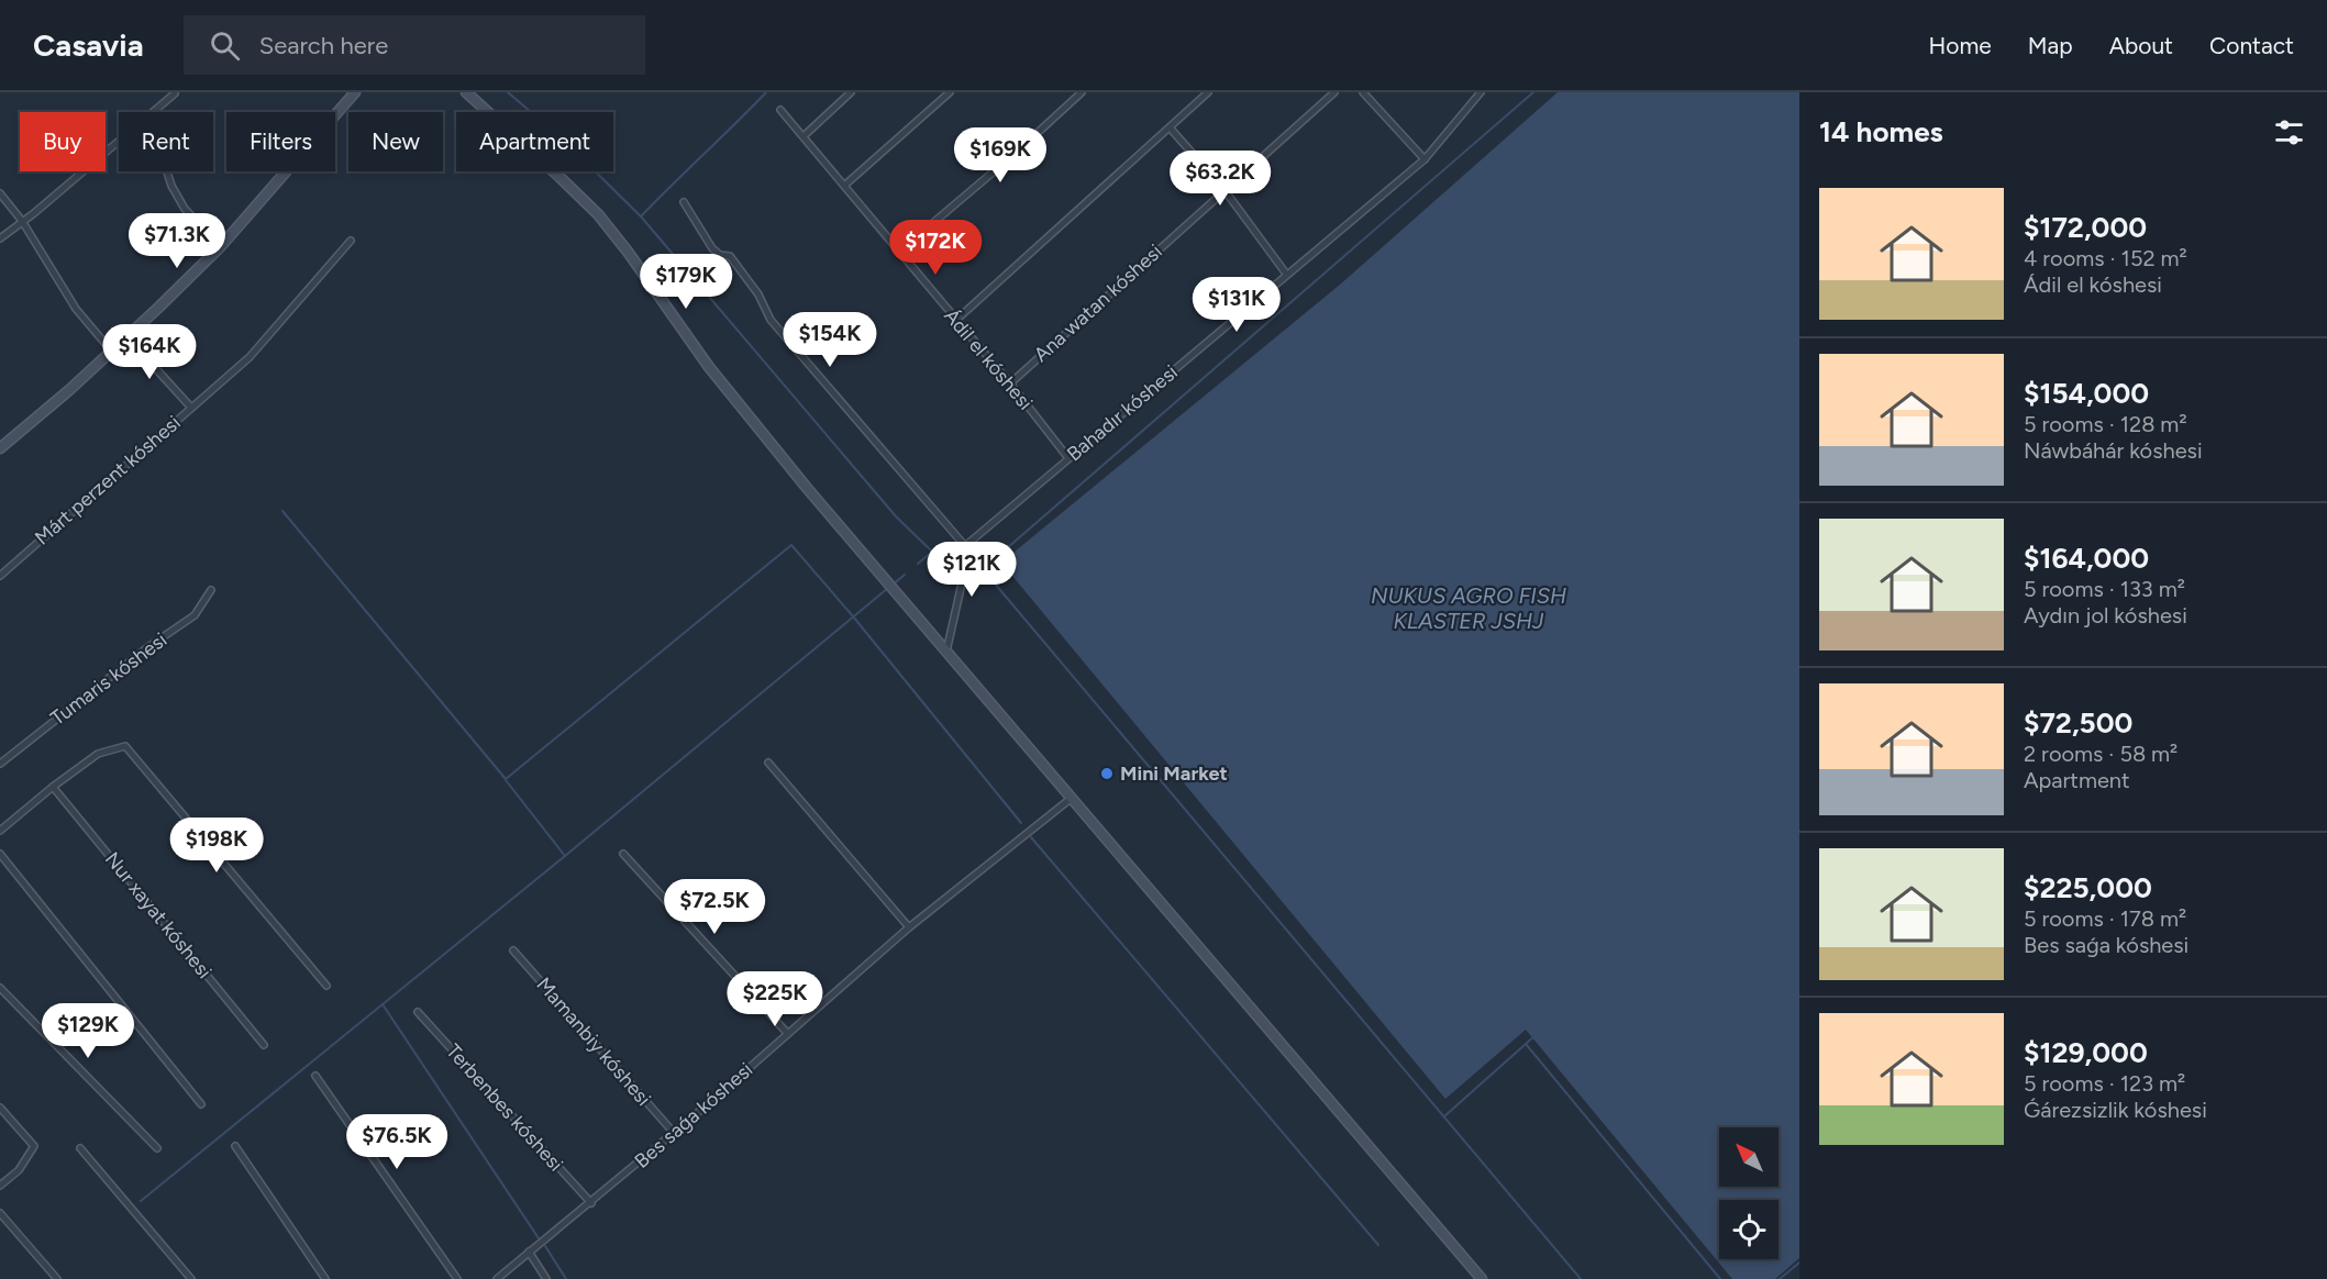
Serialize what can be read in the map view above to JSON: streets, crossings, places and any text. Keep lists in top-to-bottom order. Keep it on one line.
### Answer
{"streets":{"street":["Ana watan kóshesi","Ádil el kóshesi","Bahadır kóshesi","Márt perzent kóshesi","Tumaris kóshesi","Nur xayat kóshesi","Mamanbiy kóshesi","Terbenbes kóshesi","Bes saǵa kóshesi"]},"crossings":[["Ana watan kóshesi","Ádil el kóshesi"],["Ádil el kóshesi","Bahadır kóshesi"],["Mamanbiy kóshesi","Bes saǵa kóshesi"],["Terbenbes kóshesi","Bes saǵa kóshesi"]],"water":["NUKUS AGRO FISH KLASTER JSHJ"],"places":["Mini Market"],"north":"top left","page":{"header":"Casavia","search":"Search here","nav":["Home","Map","About","Contact"],"heading":"14 homes","chip":["Buy","Rent","Filters","New","Apartment"],"price":["$169K","$63.2K","$71.3K","$172K","$179K","$131K","$154K","$164K","$121K","$198K","$72.5K","$225K","$129K","$76.5K"],"list":[{"name":"$172,000","note":"4 rooms · 152 m² · Ádil el kóshesi"},{"name":"$154,000","note":"5 rooms · 128 m² · Náwbáhár kóshesi"},{"name":"$164,000","note":"5 rooms · 133 m² · Aydın jol kóshesi"},{"name":"$72,500","note":"2 rooms · 58 m² · Apartment"},{"name":"$225,000","note":"5 rooms · 178 m² · Bes saǵa kóshesi"},{"name":"$129,000","note":"5 rooms · 123 m² · Ǵárezsizlik kóshesi"}]}}
